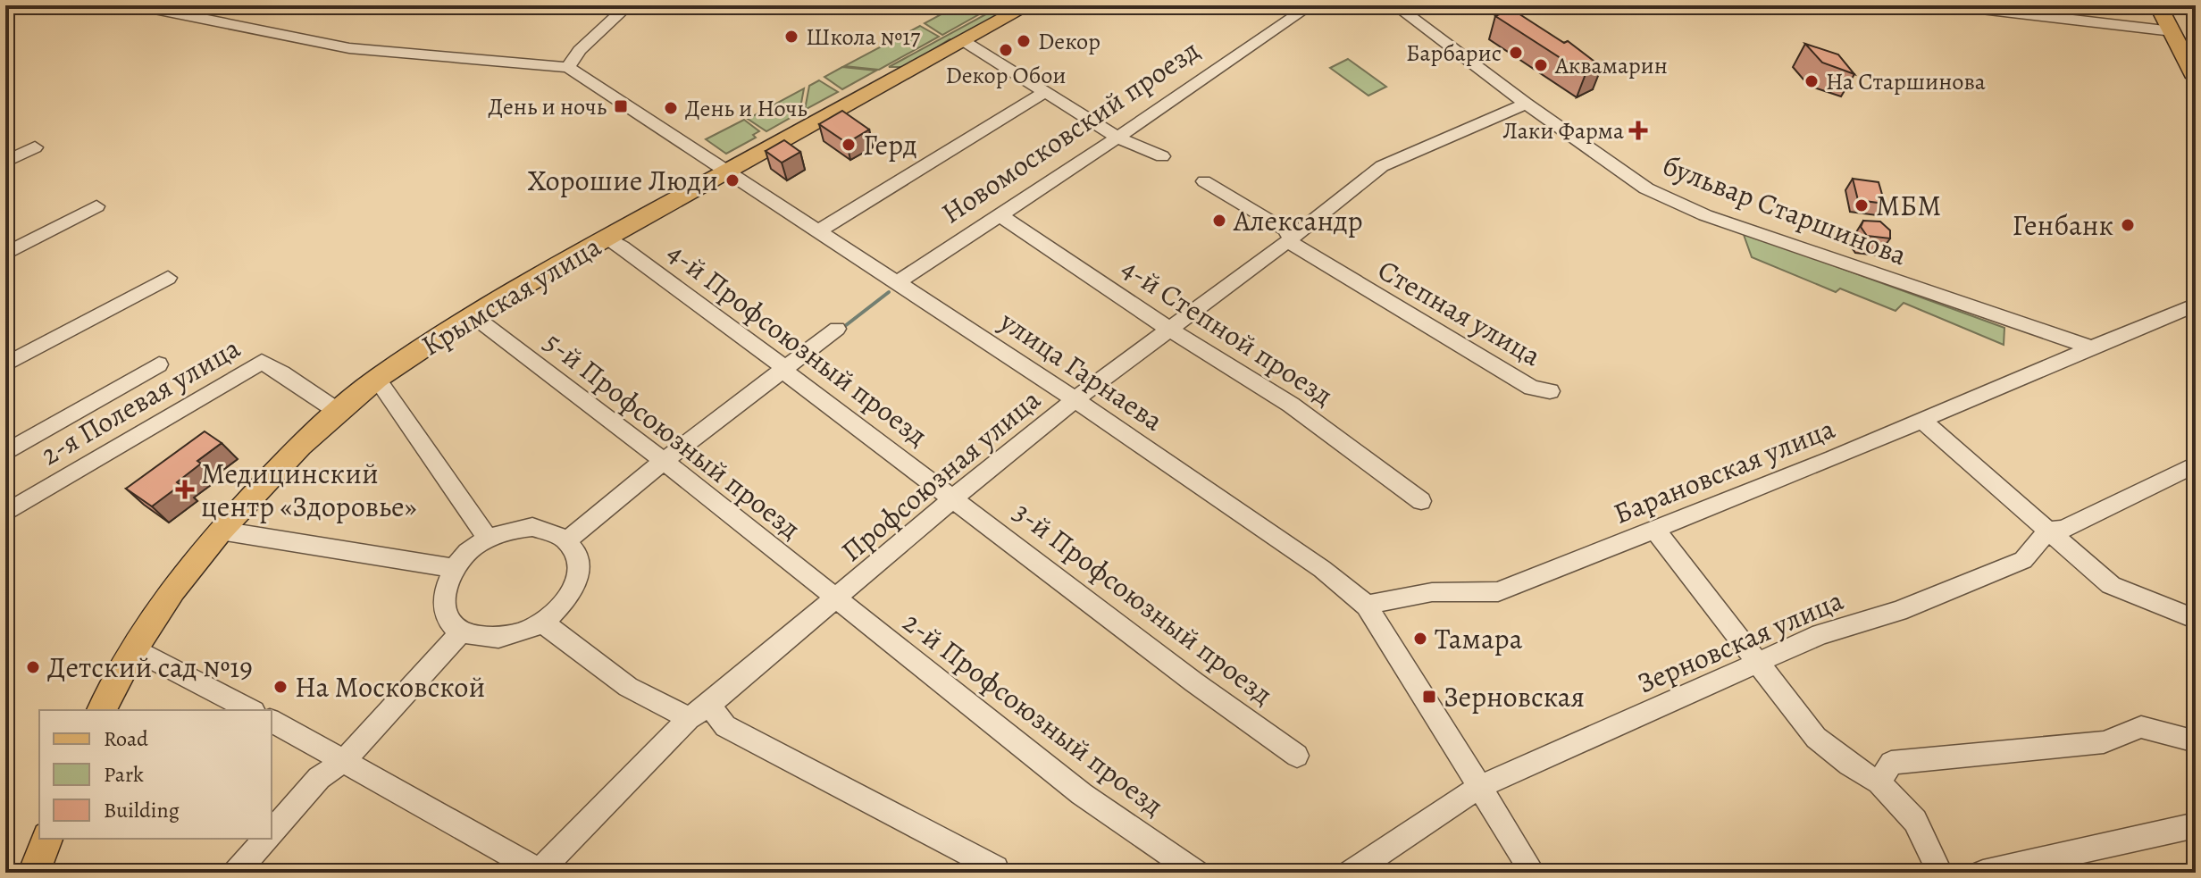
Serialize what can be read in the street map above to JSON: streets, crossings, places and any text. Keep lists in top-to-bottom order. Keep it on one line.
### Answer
{"streets":{"main road":["Крымская улица"],"street":["Новомосковский проезд","бульвар Старшинова","Степная улица","4-й Степной проезд","4-й Профсоюзный проезд","улица Гарнаева","2-я Полевая улица","5-й Профсоюзный проезд","Барановская улица","Профсоюзная улица","3-й Профсоюзный проезд","Зерновская улица","2-й Профсоюзный проезд"]},"crossings":[["Новомосковский проезд","4-й Степной проезд"],["Новомосковский проезд","улица Гарнаева"],["бульвар Старшинова","Барановская улица"],["бульвар Старшинова","Профсоюзная улица"],["Крымская улица","4-й Профсоюзный проезд"],["Крымская улица","улица Гарнаева"],["Крымская улица","2-я Полевая улица"],["Крымская улица","5-й Профсоюзный проезд"],["Степная улица","Профсоюзная улица"],["4-й Степной проезд","Профсоюзная улица"],["4-й Профсоюзный проезд","Профсоюзная улица"],["4-й Профсоюзный проезд","3-й Профсоюзный проезд"],["улица Гарнаева","Барановская улица"],["улица Гарнаева","Профсоюзная улица"],["улица Гарнаева","Зерновская улица"],["5-й Профсоюзный проезд","Профсоюзная улица"],["5-й Профсоюзный проезд","2-й Профсоюзный проезд"],["Профсоюзная улица","3-й Профсоюзный проезд"],["Профсоюзная улица","2-й Профсоюзный проезд"]],"places":{"other":["Школа №17","Dекор","Dекор Обои","Барбарис","Аквамарин","На Старшинова","День и Ночь","Герд","Хорошие Люди","МБМ","Александр","Генбанк","Тамара","Детский сад №19","На Московской"],"transit":["День и ночь","Зерновская"],"health":["Лаки Фарма","Медицинский центр «Здоровье»"]},"legend":["Road","Park","Building"]}
